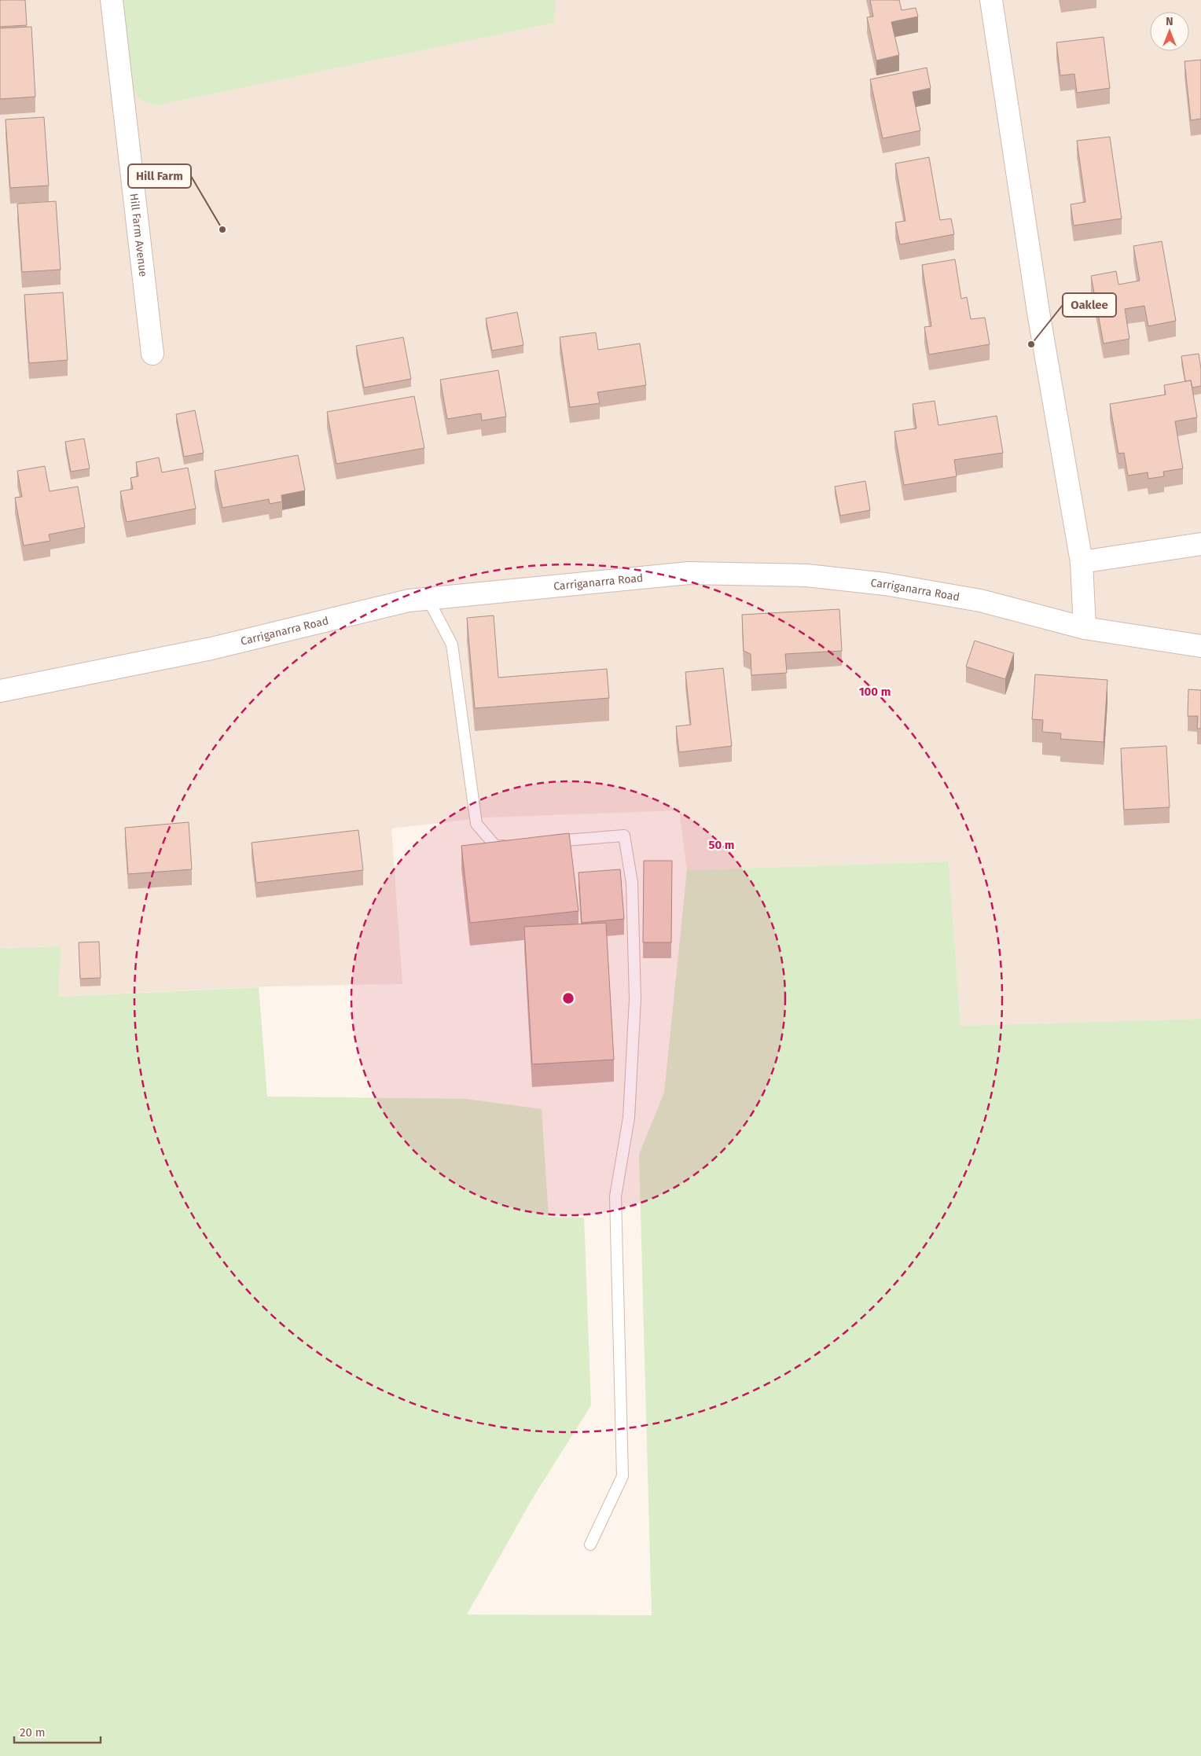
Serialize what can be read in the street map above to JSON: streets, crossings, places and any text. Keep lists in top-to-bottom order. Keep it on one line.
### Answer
{"streets":{"street":["Hill Farm Avenue","Carriganarra Road"]},"places":["Hill Farm","Oaklee"],"scale_bar":"20 m","north":"top","rings":["100 m","50 m"]}
